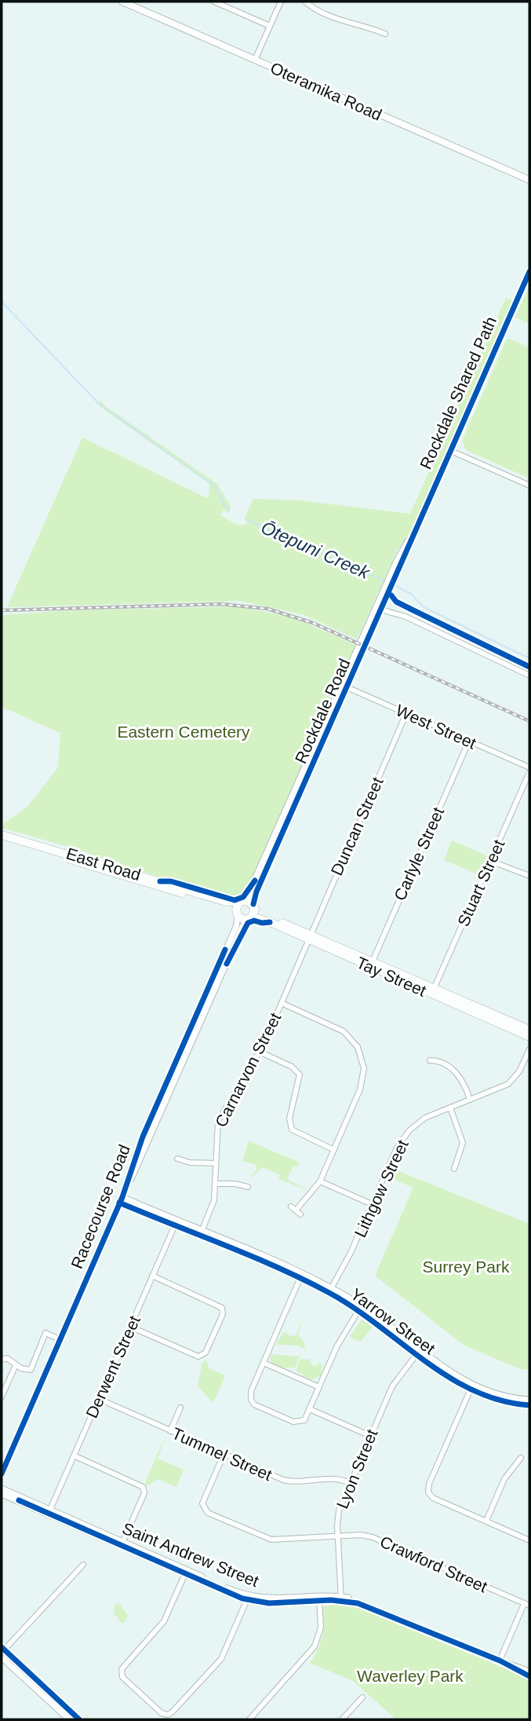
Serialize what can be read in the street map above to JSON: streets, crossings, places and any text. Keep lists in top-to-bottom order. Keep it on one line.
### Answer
{"streets":{"highway":["East Road","Tay Street"],"main road":["Oteramika Road","Rockdale Road"],"street":["West Street","Duncan Street","Carlyle Street","Stuart Street","Carnarvon Street","Lithgow Street","Racecourse Road","Yarrow Street","Derwent Street","Tummel Street","Lyon Street","Saint Andrew Street","Crawford Street"],"cycle path":["Rockdale Shared Path"]},"crossings":[["Rockdale Road","West Street"],["Rockdale Road","East Road"],["Rockdale Road","Tay Street"],["Rockdale Road","Racecourse Road"],["West Street","Duncan Street"],["West Street","Carlyle Street"],["West Street","Stuart Street"],["Duncan Street","Tay Street"],["Duncan Street","Carnarvon Street"],["Carlyle Street","Tay Street"],["East Road","Tay Street"],["East Road","Racecourse Road"],["Stuart Street","Tay Street"],["Tay Street","Carnarvon Street"],["Tay Street","Racecourse Road"],["Carnarvon Street","Yarrow Street"],["Lithgow Street","Yarrow Street"],["Racecourse Road","Yarrow Street"],["Yarrow Street","Derwent Street"],["Yarrow Street","Lyon Street"],["Derwent Street","Tummel Street"],["Derwent Street","Saint Andrew Street"],["Tummel Street","Lyon Street"],["Tummel Street","Crawford Street"],["Lyon Street","Saint Andrew Street"],["Lyon Street","Crawford Street"]],"water":["Ōtepuni Creek"],"parks":["Eastern Cemetery","Surrey Park","Waverley Park"]}
